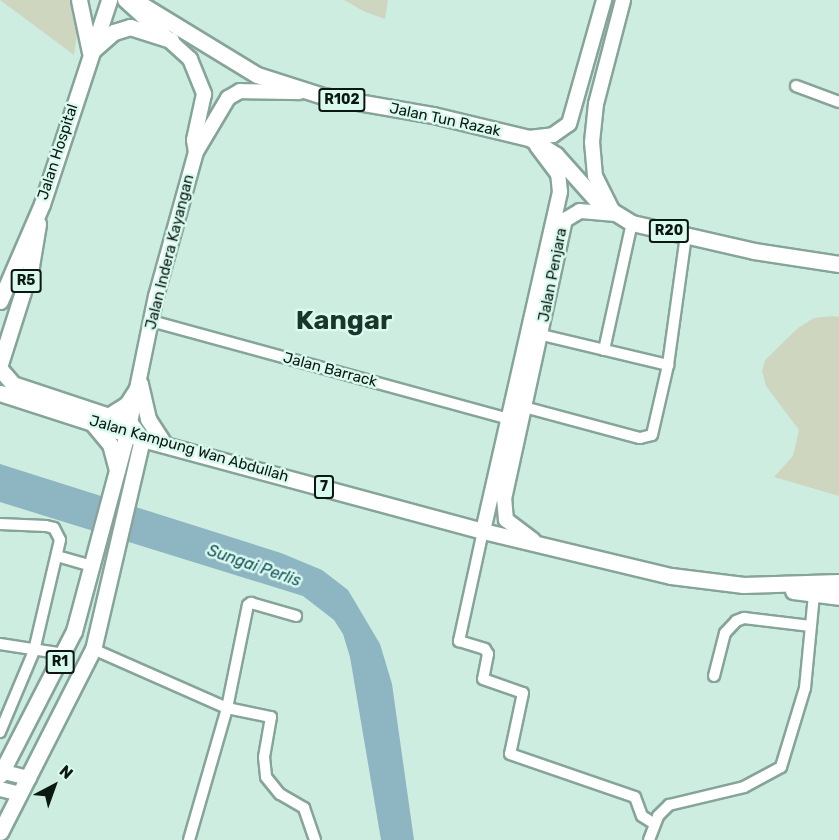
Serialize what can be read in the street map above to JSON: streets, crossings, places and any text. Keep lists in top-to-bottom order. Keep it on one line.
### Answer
{"streets":{"main road":["R102","Jalan Tun Razak","Jalan Hospital","R20","R5","Jalan Kampung Wan Abdullah","7","R1"],"street":["Jalan Indera Kayangan","Jalan Penjara","Jalan Barrack"]},"crossings":[["Jalan Tun Razak","R20"],["Jalan Tun Razak","Jalan Penjara"],["Jalan Hospital","R5"],["R20","Jalan Penjara"],["Jalan Indera Kayangan","Jalan Barrack"],["Jalan Indera Kayangan","Jalan Kampung Wan Abdullah"],["Jalan Indera Kayangan","R1"],["Jalan Penjara","Jalan Barrack"],["Jalan Penjara","Jalan Kampung Wan Abdullah"],["Jalan Penjara","7"],["Jalan Kampung Wan Abdullah","7"],["Jalan Kampung Wan Abdullah","R1"]],"districts":["Kangar"],"water":["Sungai Perlis"],"north":"top right"}
